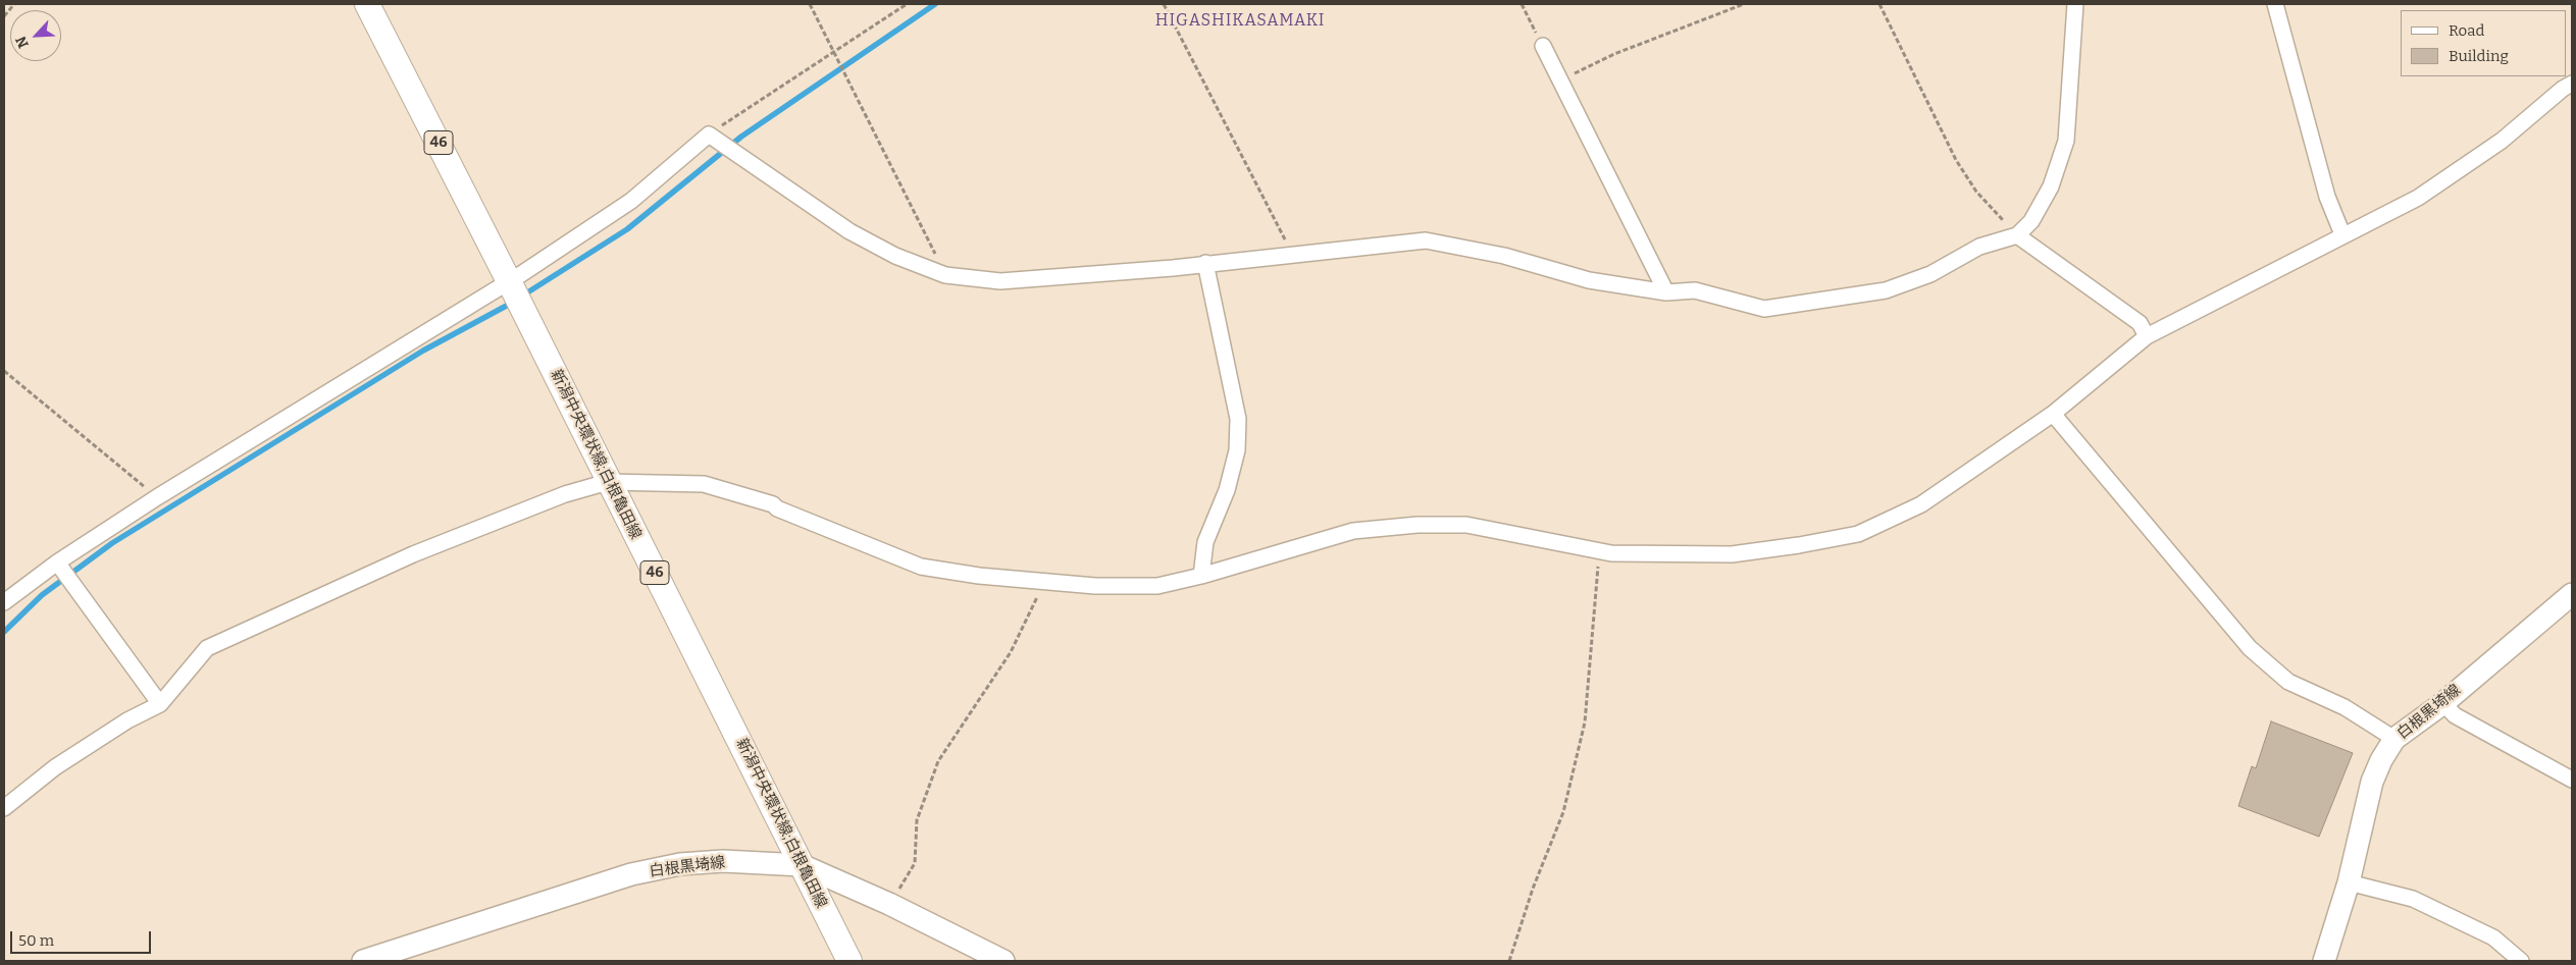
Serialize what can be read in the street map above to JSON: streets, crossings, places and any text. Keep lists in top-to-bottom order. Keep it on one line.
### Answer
{"streets":{"main road":["46","新潟中央環状線;白根亀田線","白根黒埼線"]},"crossings":[["新潟中央環状線;白根亀田線","白根黒埼線"]],"districts":["HIGASHIKASAMAKI"],"legend":["Road","Building"],"scale_bar":"50 m","north":"bottom left"}
